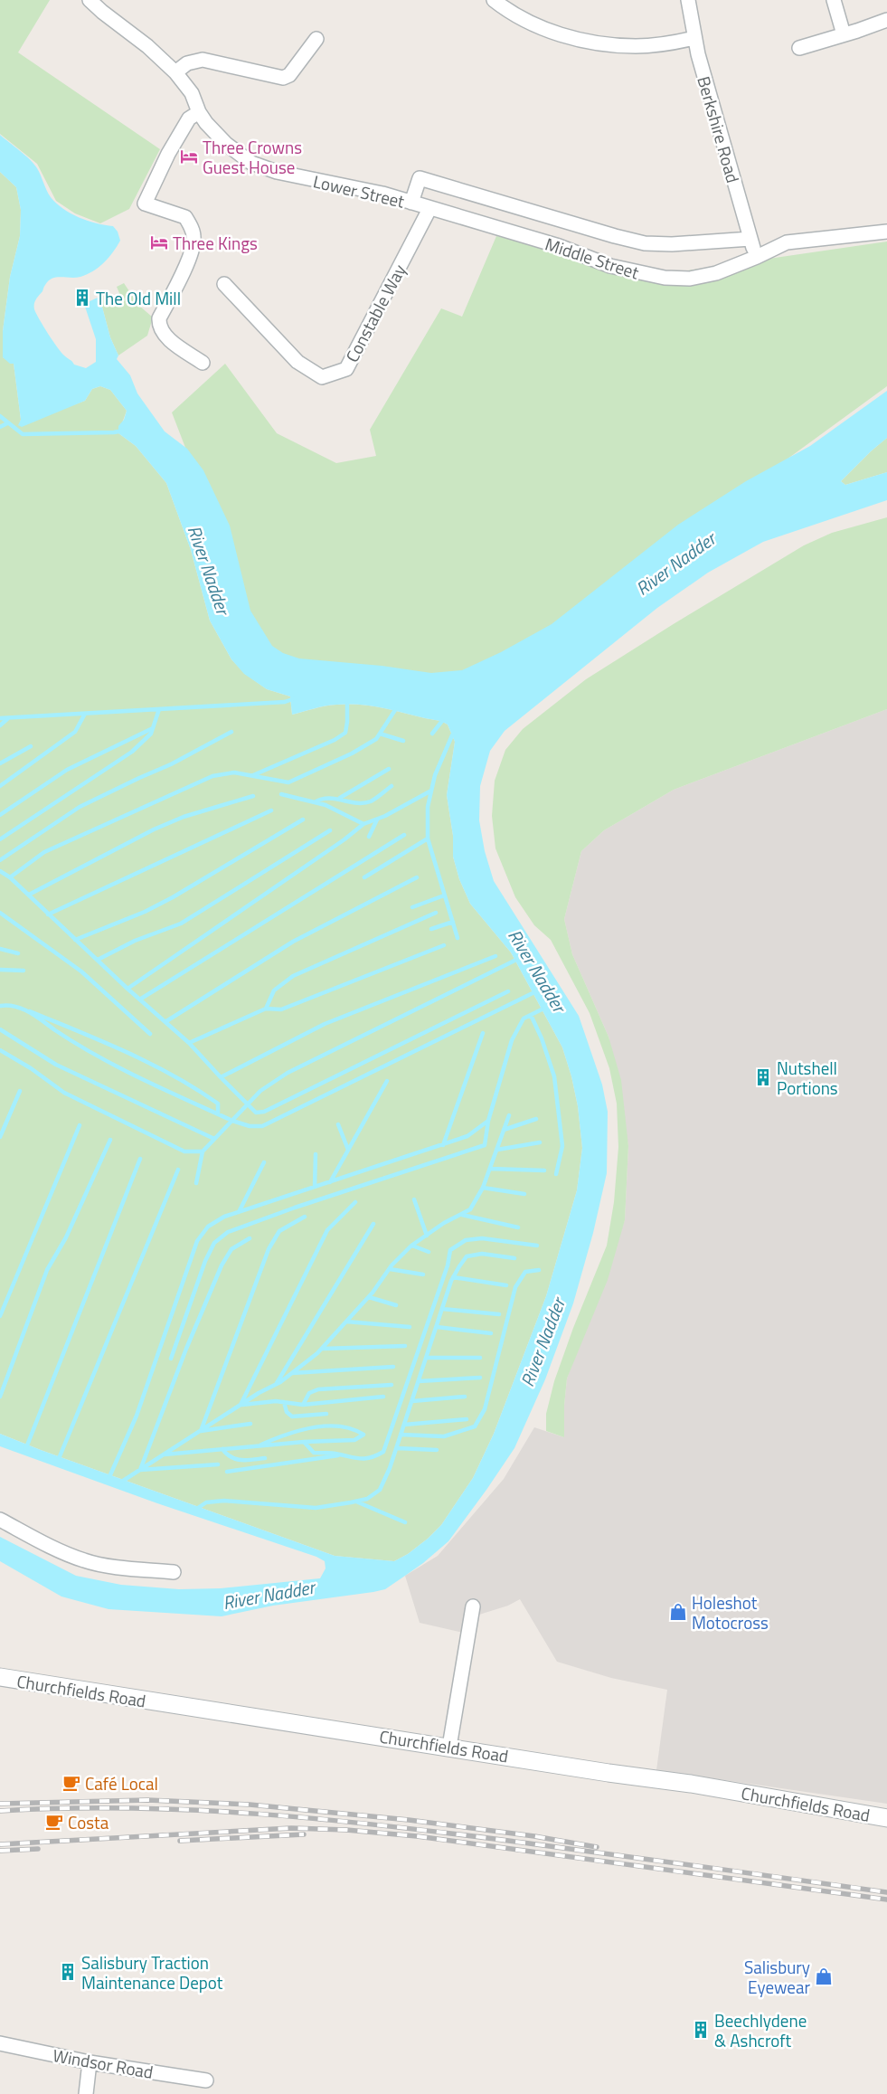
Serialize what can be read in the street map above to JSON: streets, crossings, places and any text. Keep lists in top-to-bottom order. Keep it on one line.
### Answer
{"streets":{"street":["Berkshire Road","Lower Street","Middle Street","Constable Way","Churchfields Road","Windsor Road"]},"crossings":[["Berkshire Road","Middle Street"],["Lower Street","Middle Street"],["Lower Street","Constable Way"],["Middle Street","Constable Way"]],"water":["River Nadder"],"places":{"hotel":["Three Crowns Guest House","Three Kings"],"building":["The Old Mill","Nutshell Portions","Salisbury Traction Maintenance Depot","Beechlydene & Ashcroft"],"shop":["Holeshot Motocross","Salisbury Eyewear"],"cafe":["Café Local","Costa"]}}
